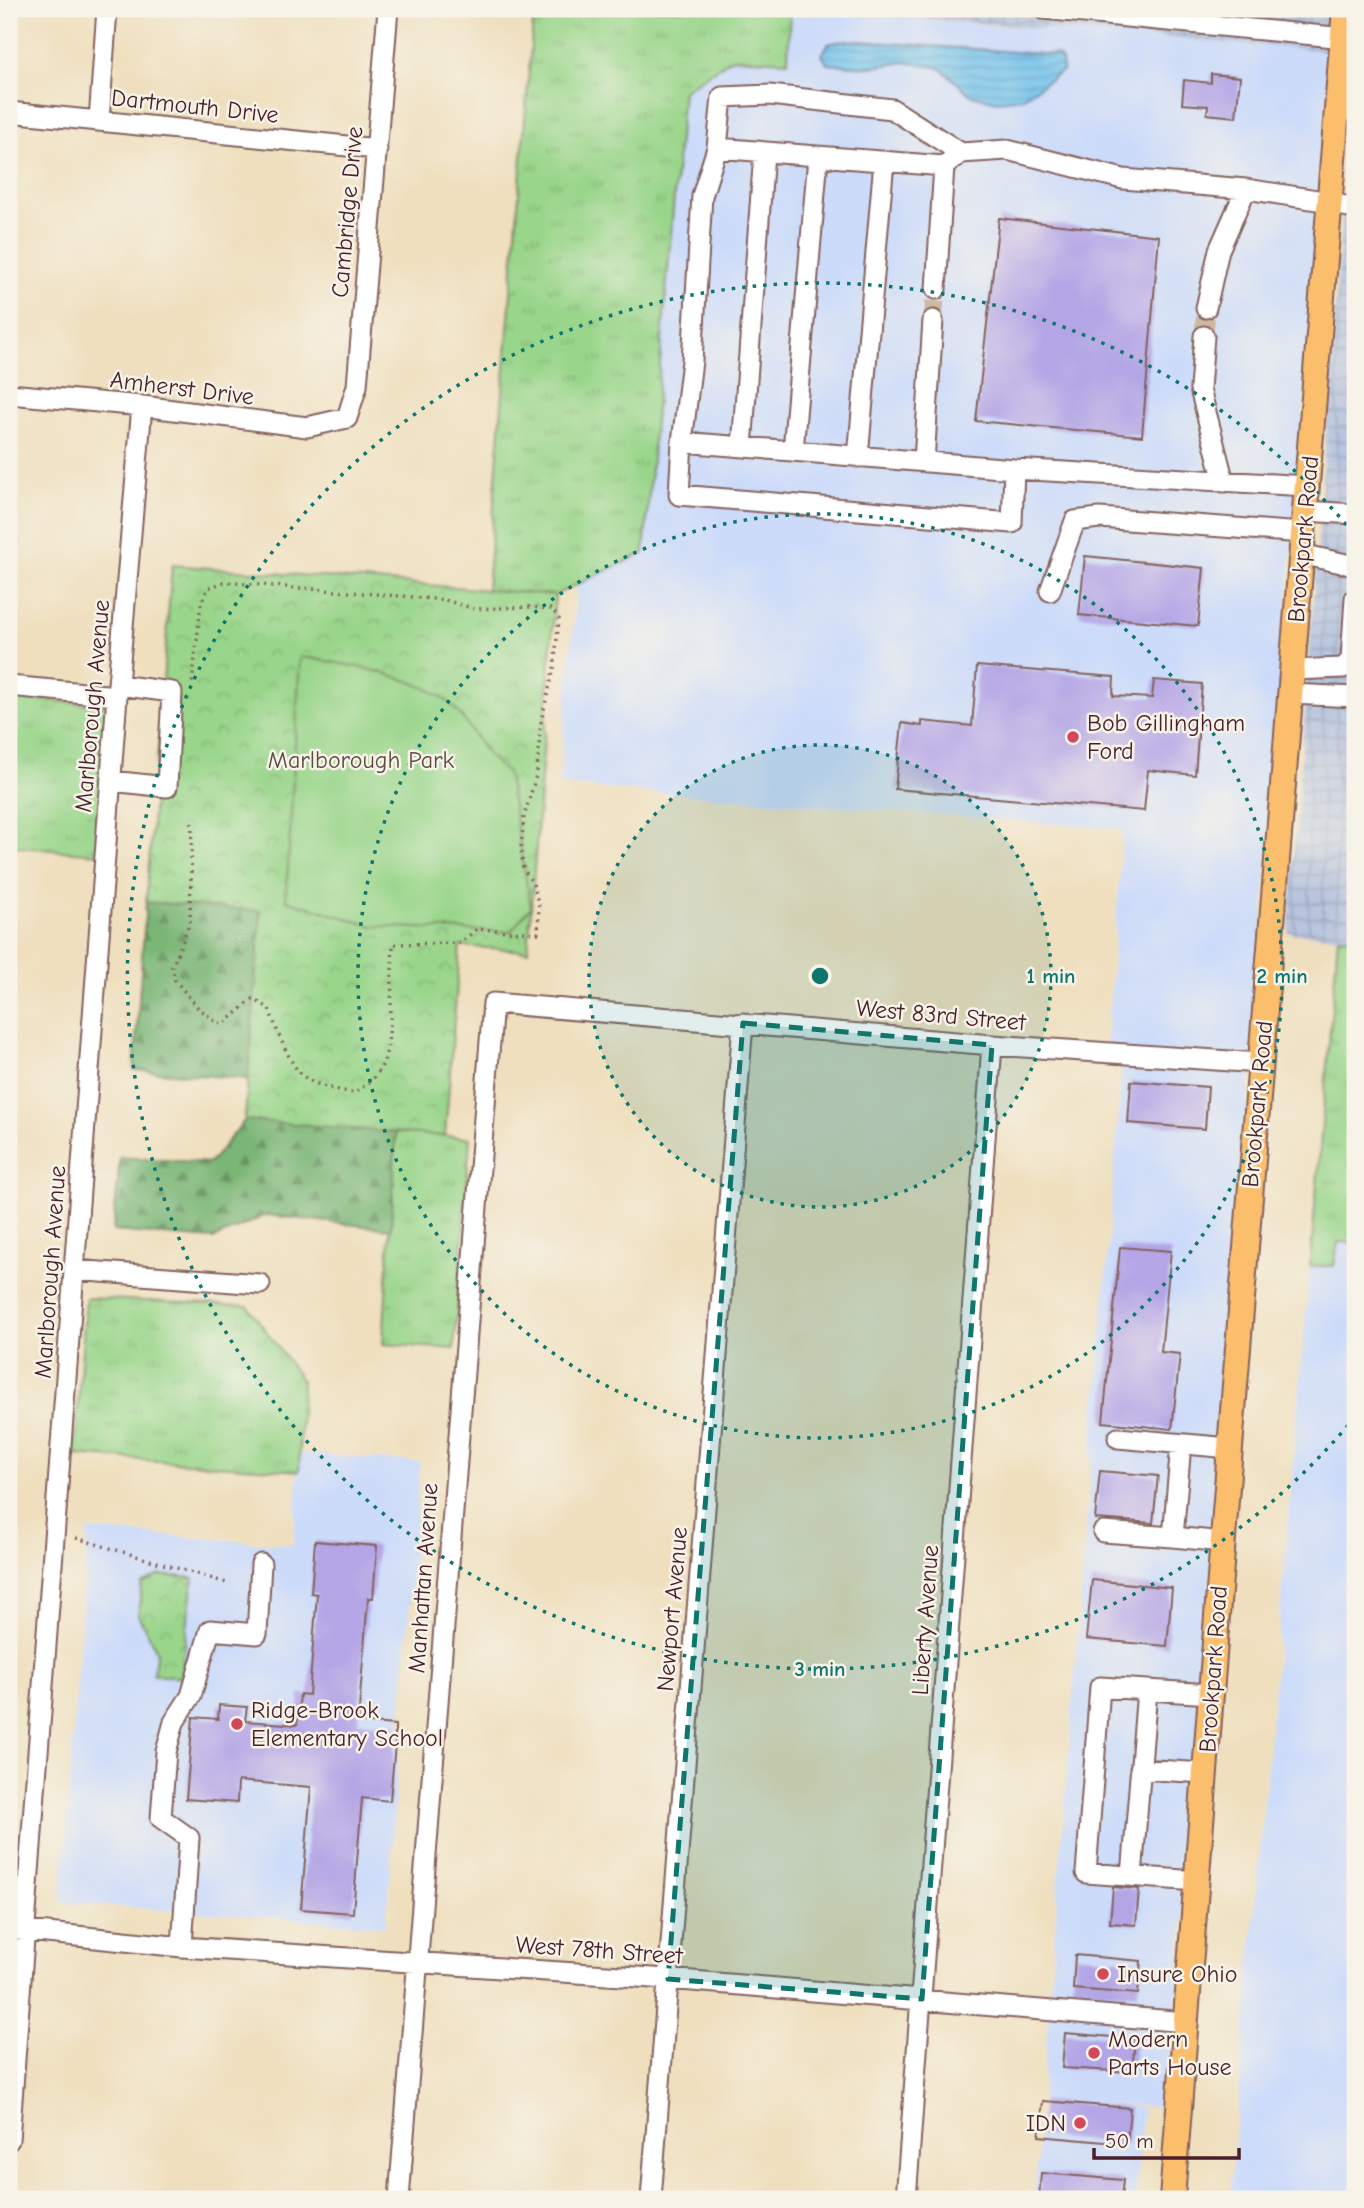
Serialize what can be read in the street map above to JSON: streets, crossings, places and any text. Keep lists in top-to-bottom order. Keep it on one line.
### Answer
{"streets":{"main road":["Brookpark Road"],"street":["Dartmouth Drive","Cambridge Drive","Amherst Drive","Marlborough Avenue","West 83rd Street","Manhattan Avenue","Newport Avenue","Liberty Avenue","West 78th Street"]},"crossings":[["Dartmouth Drive","Cambridge Drive"],["Cambridge Drive","Amherst Drive"],["Amherst Drive","Marlborough Avenue"],["Brookpark Road","West 83rd Street"],["Brookpark Road","West 78th Street"],["Marlborough Avenue","West 78th Street"],["West 83rd Street","Manhattan Avenue"],["West 83rd Street","Newport Avenue"],["West 83rd Street","Liberty Avenue"],["Manhattan Avenue","West 78th Street"],["Newport Avenue","West 78th Street"],["Liberty Avenue","West 78th Street"]],"parks":["Marlborough Park"],"places":["Bob Gillingham Ford","Ridge-Brook Elementary School","Insure Ohio","Modern Parts House","IDN"],"scale_bar":"50 m","rings":["1 min","2 min","3 min"]}
